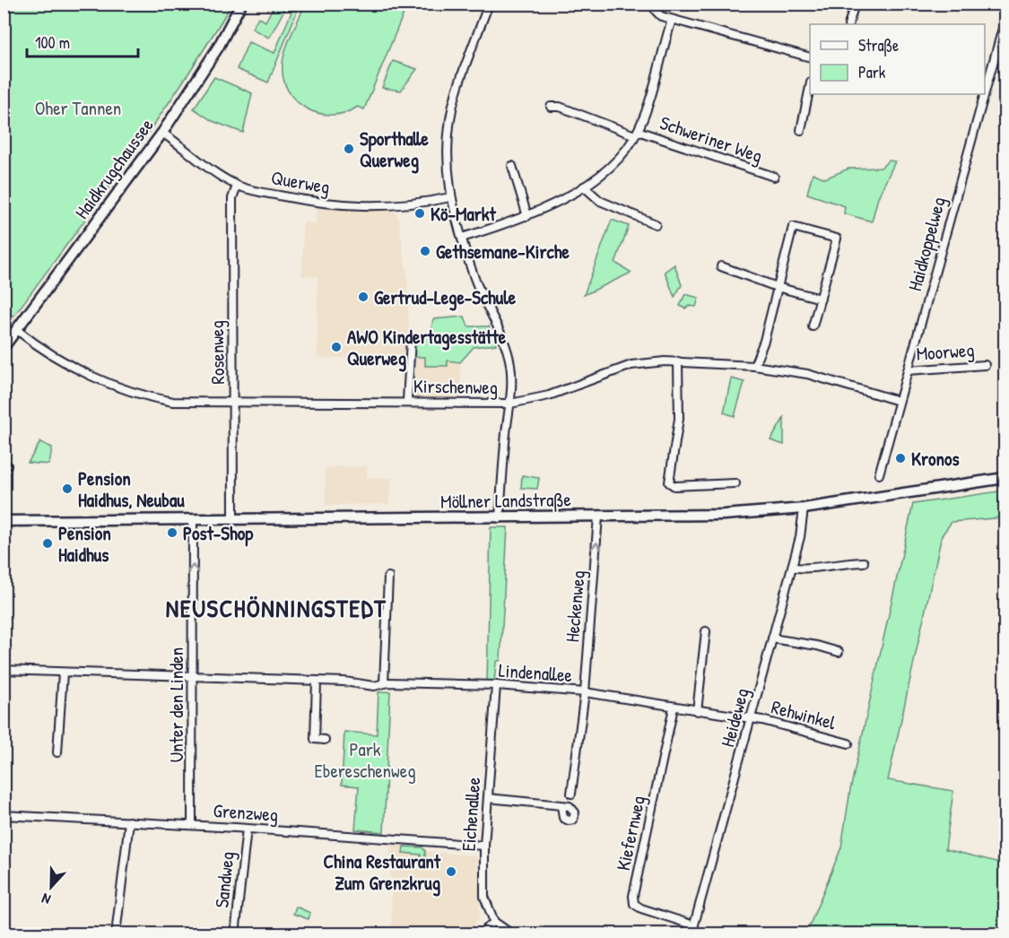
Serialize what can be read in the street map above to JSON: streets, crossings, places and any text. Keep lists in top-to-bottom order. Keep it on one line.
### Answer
{"streets":{"main road":["Haidkrugchaussee","Möllner Landstraße"],"street":["Schweriner Weg","Querweg","Haidkoppelweg","Moorweg","Rosenweg","Kirschenweg","Heckenweg","Lindenallee","Unter den Linden","Rehwinkel","Heideweg","Grenzweg","Eichenallee","Kiefernweg","Sandweg"]},"crossings":[["Haidkrugchaussee","Querweg"],["Haidkrugchaussee","Kirschenweg"],["Querweg","Rosenweg"],["Haidkoppelweg","Moorweg"],["Haidkoppelweg","Kirschenweg"],["Rosenweg","Kirschenweg"],["Rosenweg","Möllner Landstraße"],["Möllner Landstraße","Heckenweg"],["Möllner Landstraße","Unter den Linden"],["Möllner Landstraße","Heideweg"],["Heckenweg","Lindenallee"],["Lindenallee","Unter den Linden"],["Lindenallee","Rehwinkel"],["Lindenallee","Heideweg"],["Lindenallee","Eichenallee"],["Lindenallee","Kiefernweg"],["Unter den Linden","Grenzweg"],["Rehwinkel","Heideweg"],["Heideweg","Kiefernweg"],["Grenzweg","Eichenallee"],["Grenzweg","Sandweg"]],"one_way":["Heckenweg","Unter den Linden"],"districts":["NEUSCHÖNNINGSTEDT"],"parks":["Oher Tannen","Park Ebereschenweg"],"places":["Sporthalle Querweg","Kö-Markt","Gethsemane-Kirche","Gertrud-Lege-Schule","AWO Kindertagesstätte Querweg","Kronos","Pension Haidhus, Neubau","Post-Shop","Pension Haidhus","China Restaurant Zum Grenzkrug"],"legend":["Straße","Park"],"scale_bar":"100 m","north":"bottom"}
